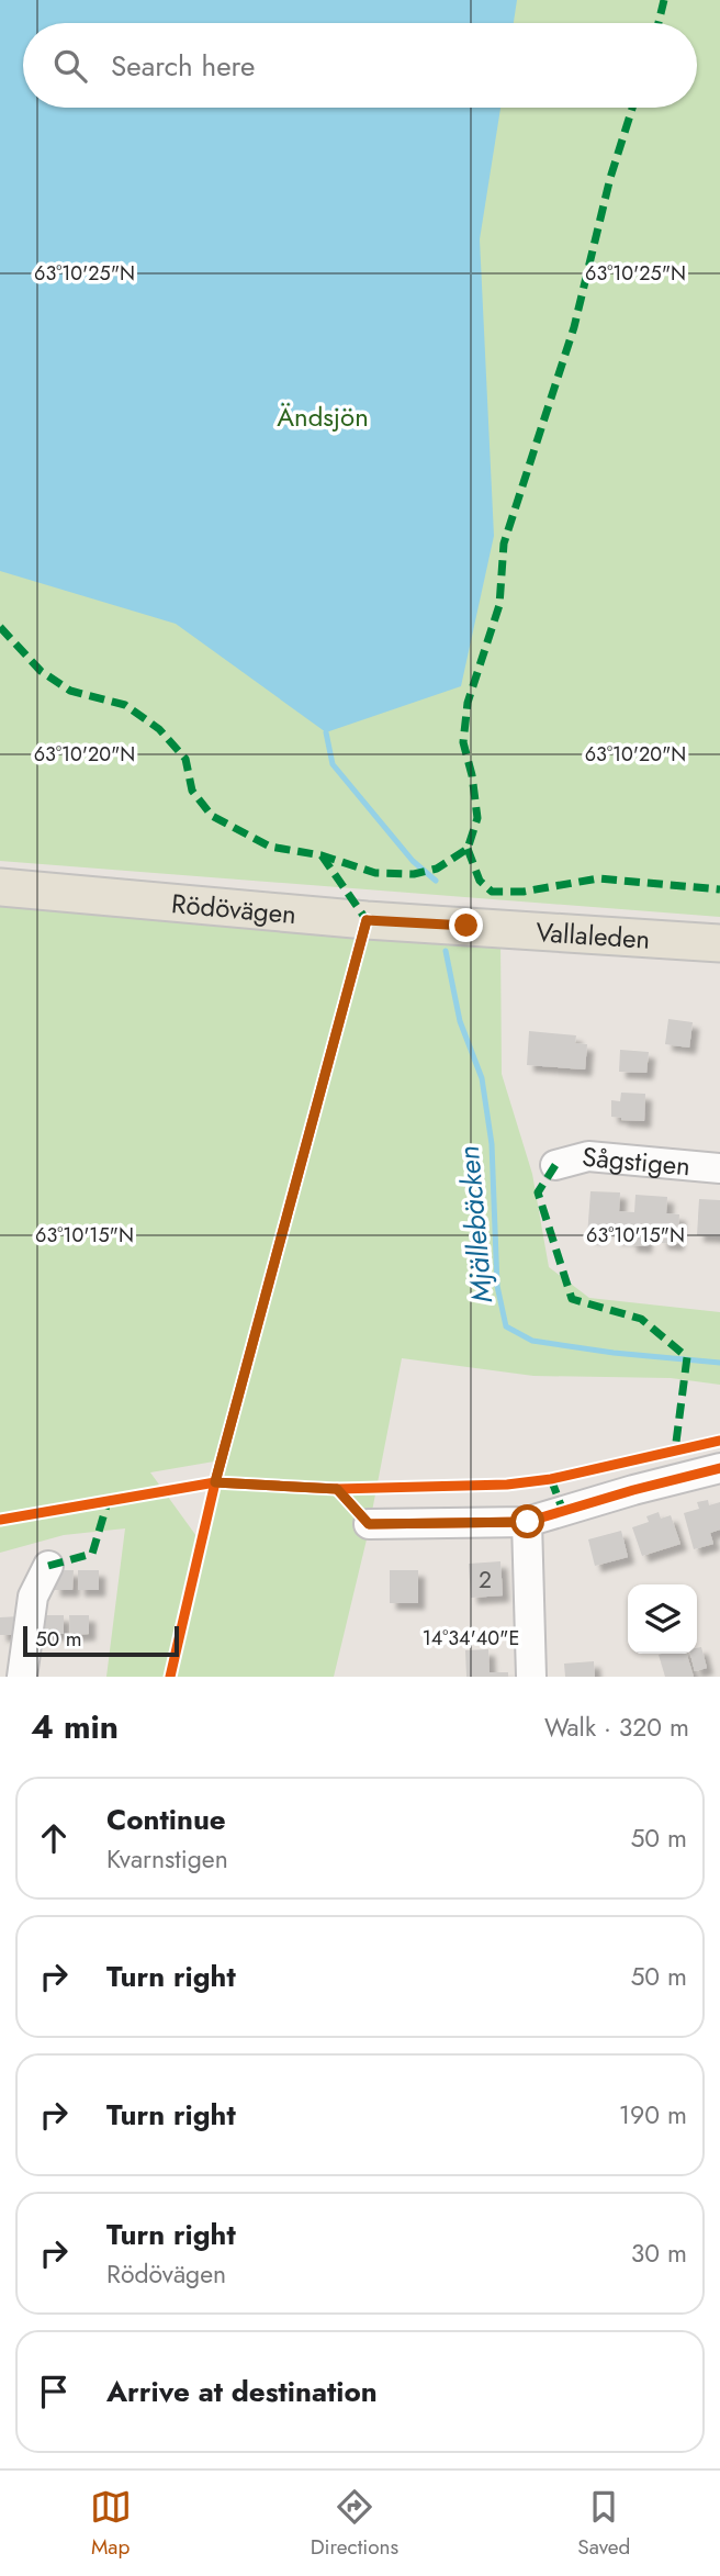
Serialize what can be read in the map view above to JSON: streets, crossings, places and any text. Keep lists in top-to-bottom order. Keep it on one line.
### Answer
{"streets":{"main road":["Rödövägen","Vallaleden"],"street":["Sågstigen"]},"crossings":[["Rödövägen","Vallaleden"]],"water":["Mjällebäcken"],"parks":["Ändsjön"],"house_numbers":["2"],"scale_bar":"50 m","page":{"search":"Search here","scale":"50 m","heading":["4 min","Walk · 320 m"],"list":[["Continue","Kvarnstigen","50 m"],["Turn right","50 m"],["Turn right","190 m"],["Turn right","Rödövägen","30 m"],"Arrive at destination"],"nav":["Map","Directions","Saved"]},"coordinates":["63°10'25\"N","63°10'20\"N","63°10'15\"N","14°34'40\"E"]}
